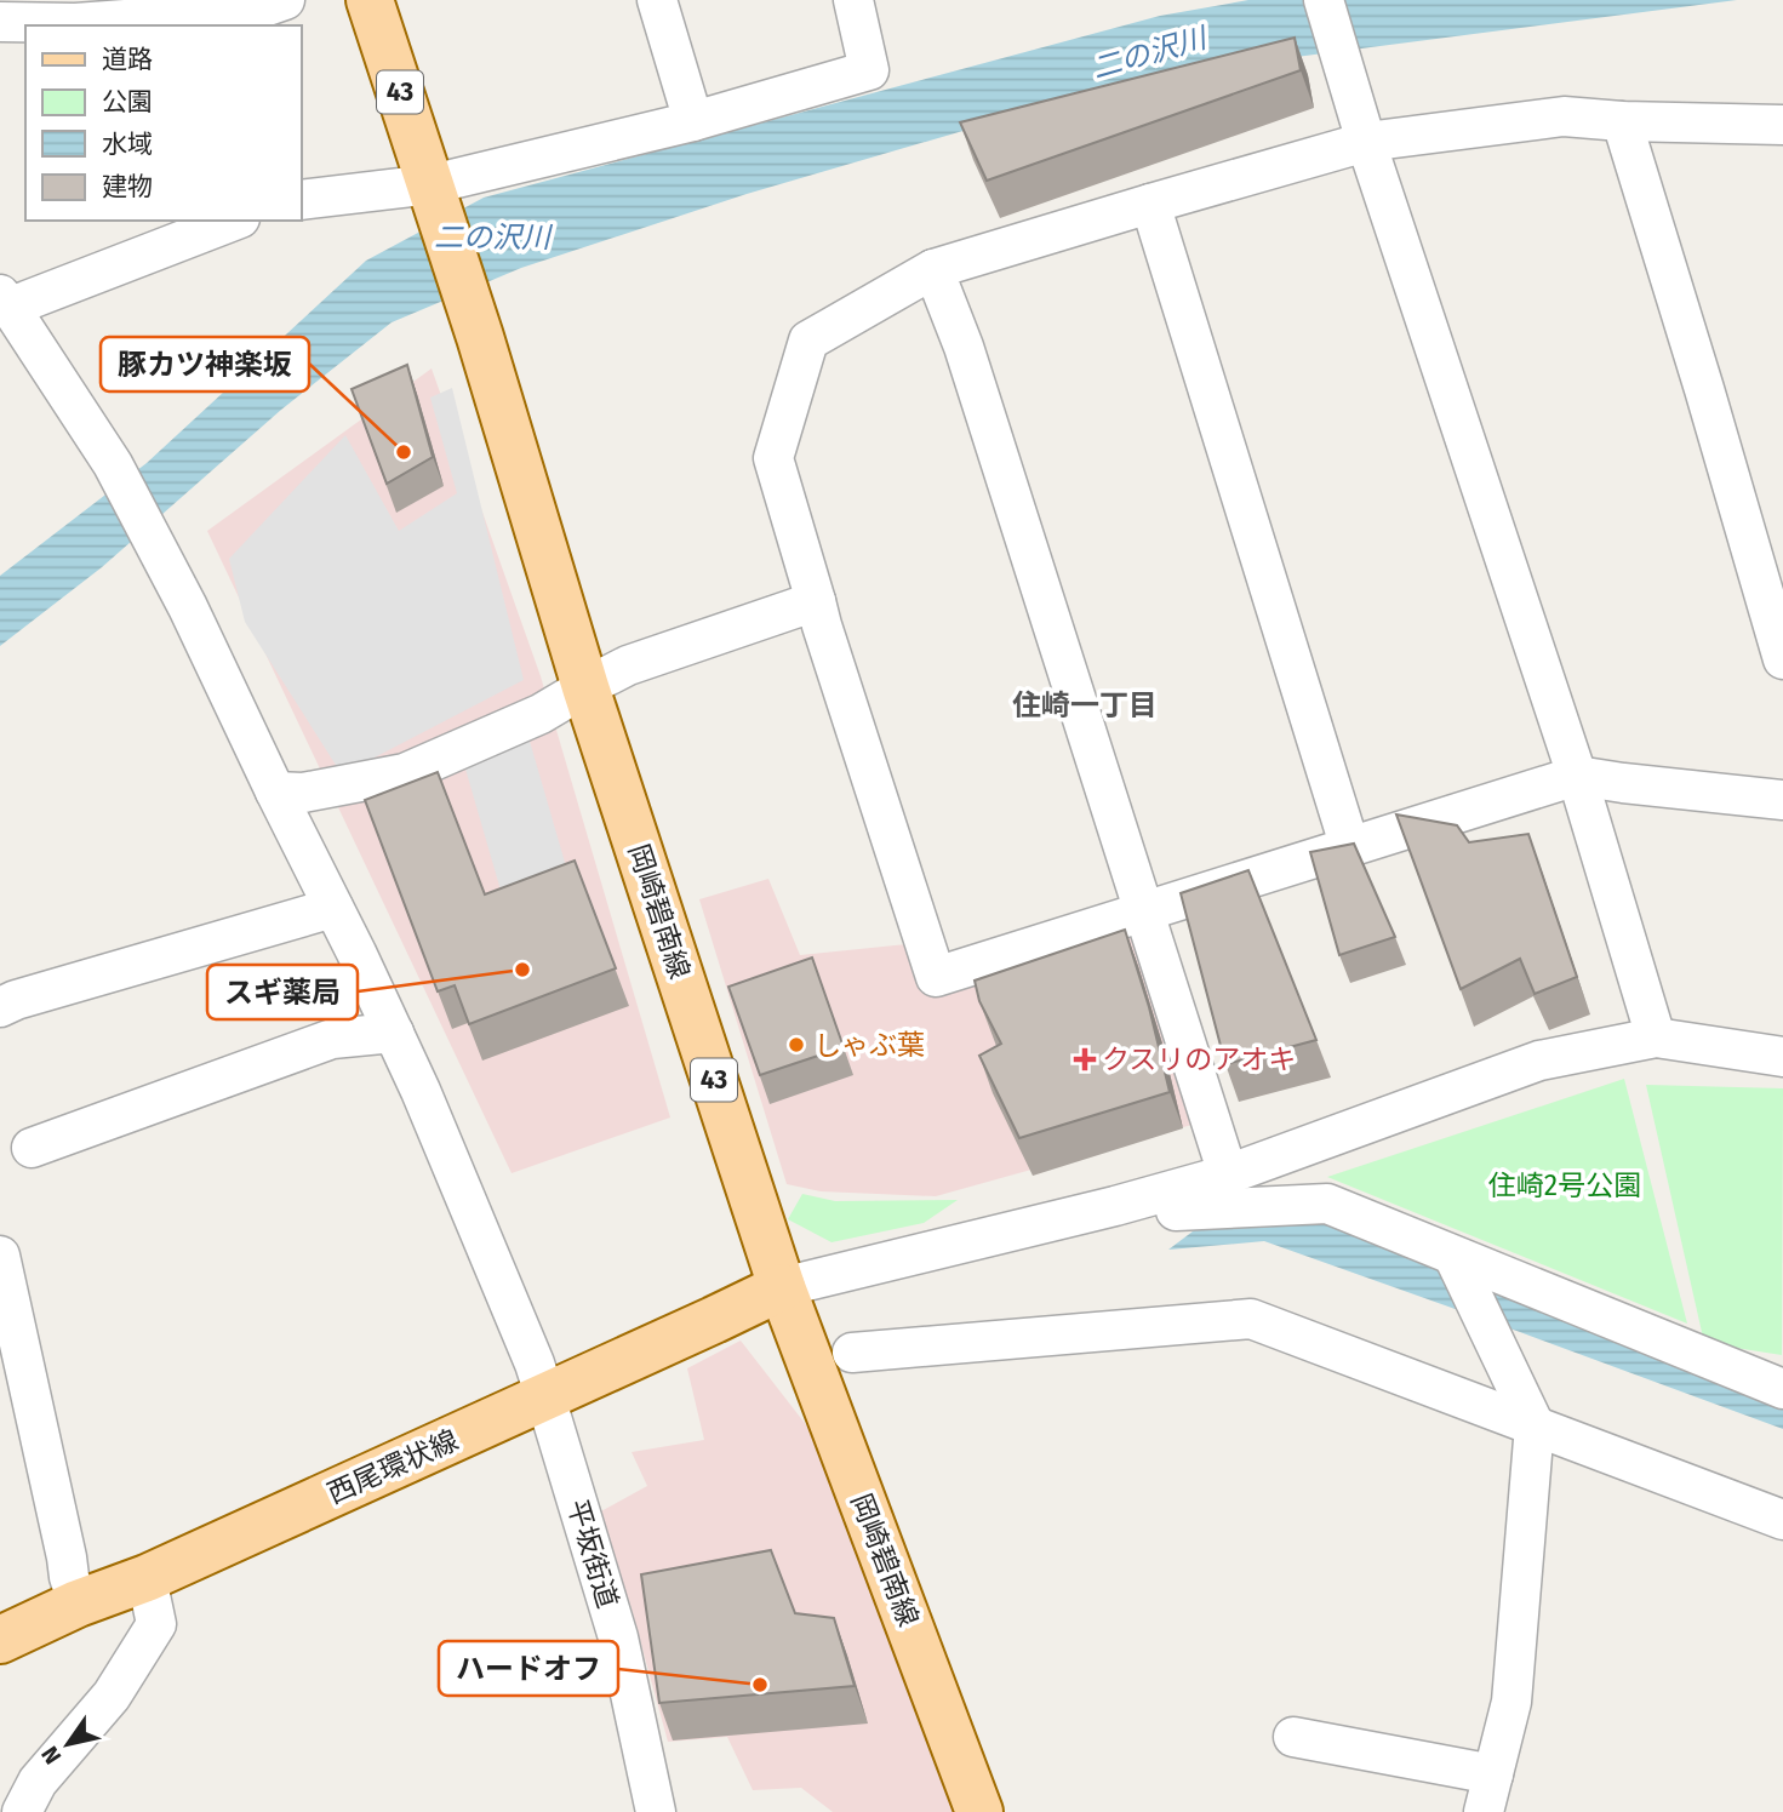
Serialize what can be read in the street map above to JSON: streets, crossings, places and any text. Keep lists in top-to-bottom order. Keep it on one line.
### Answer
{"streets":{"main road":["43","岡崎碧南線","西尾環状線"],"street":["平坂街道"]},"crossings":[["岡崎碧南線","西尾環状線"],["西尾環状線","平坂街道"]],"districts":["住崎一丁目"],"water":["二の沢川"],"parks":["住崎2号公園"],"places":{"other":["豚カツ神楽坂","スギ薬局","しゃぶ葉","ハードオフ"],"health":["クスリのアオキ"]},"legend":["道路","公園","水域","建物"],"north":"bottom left"}
